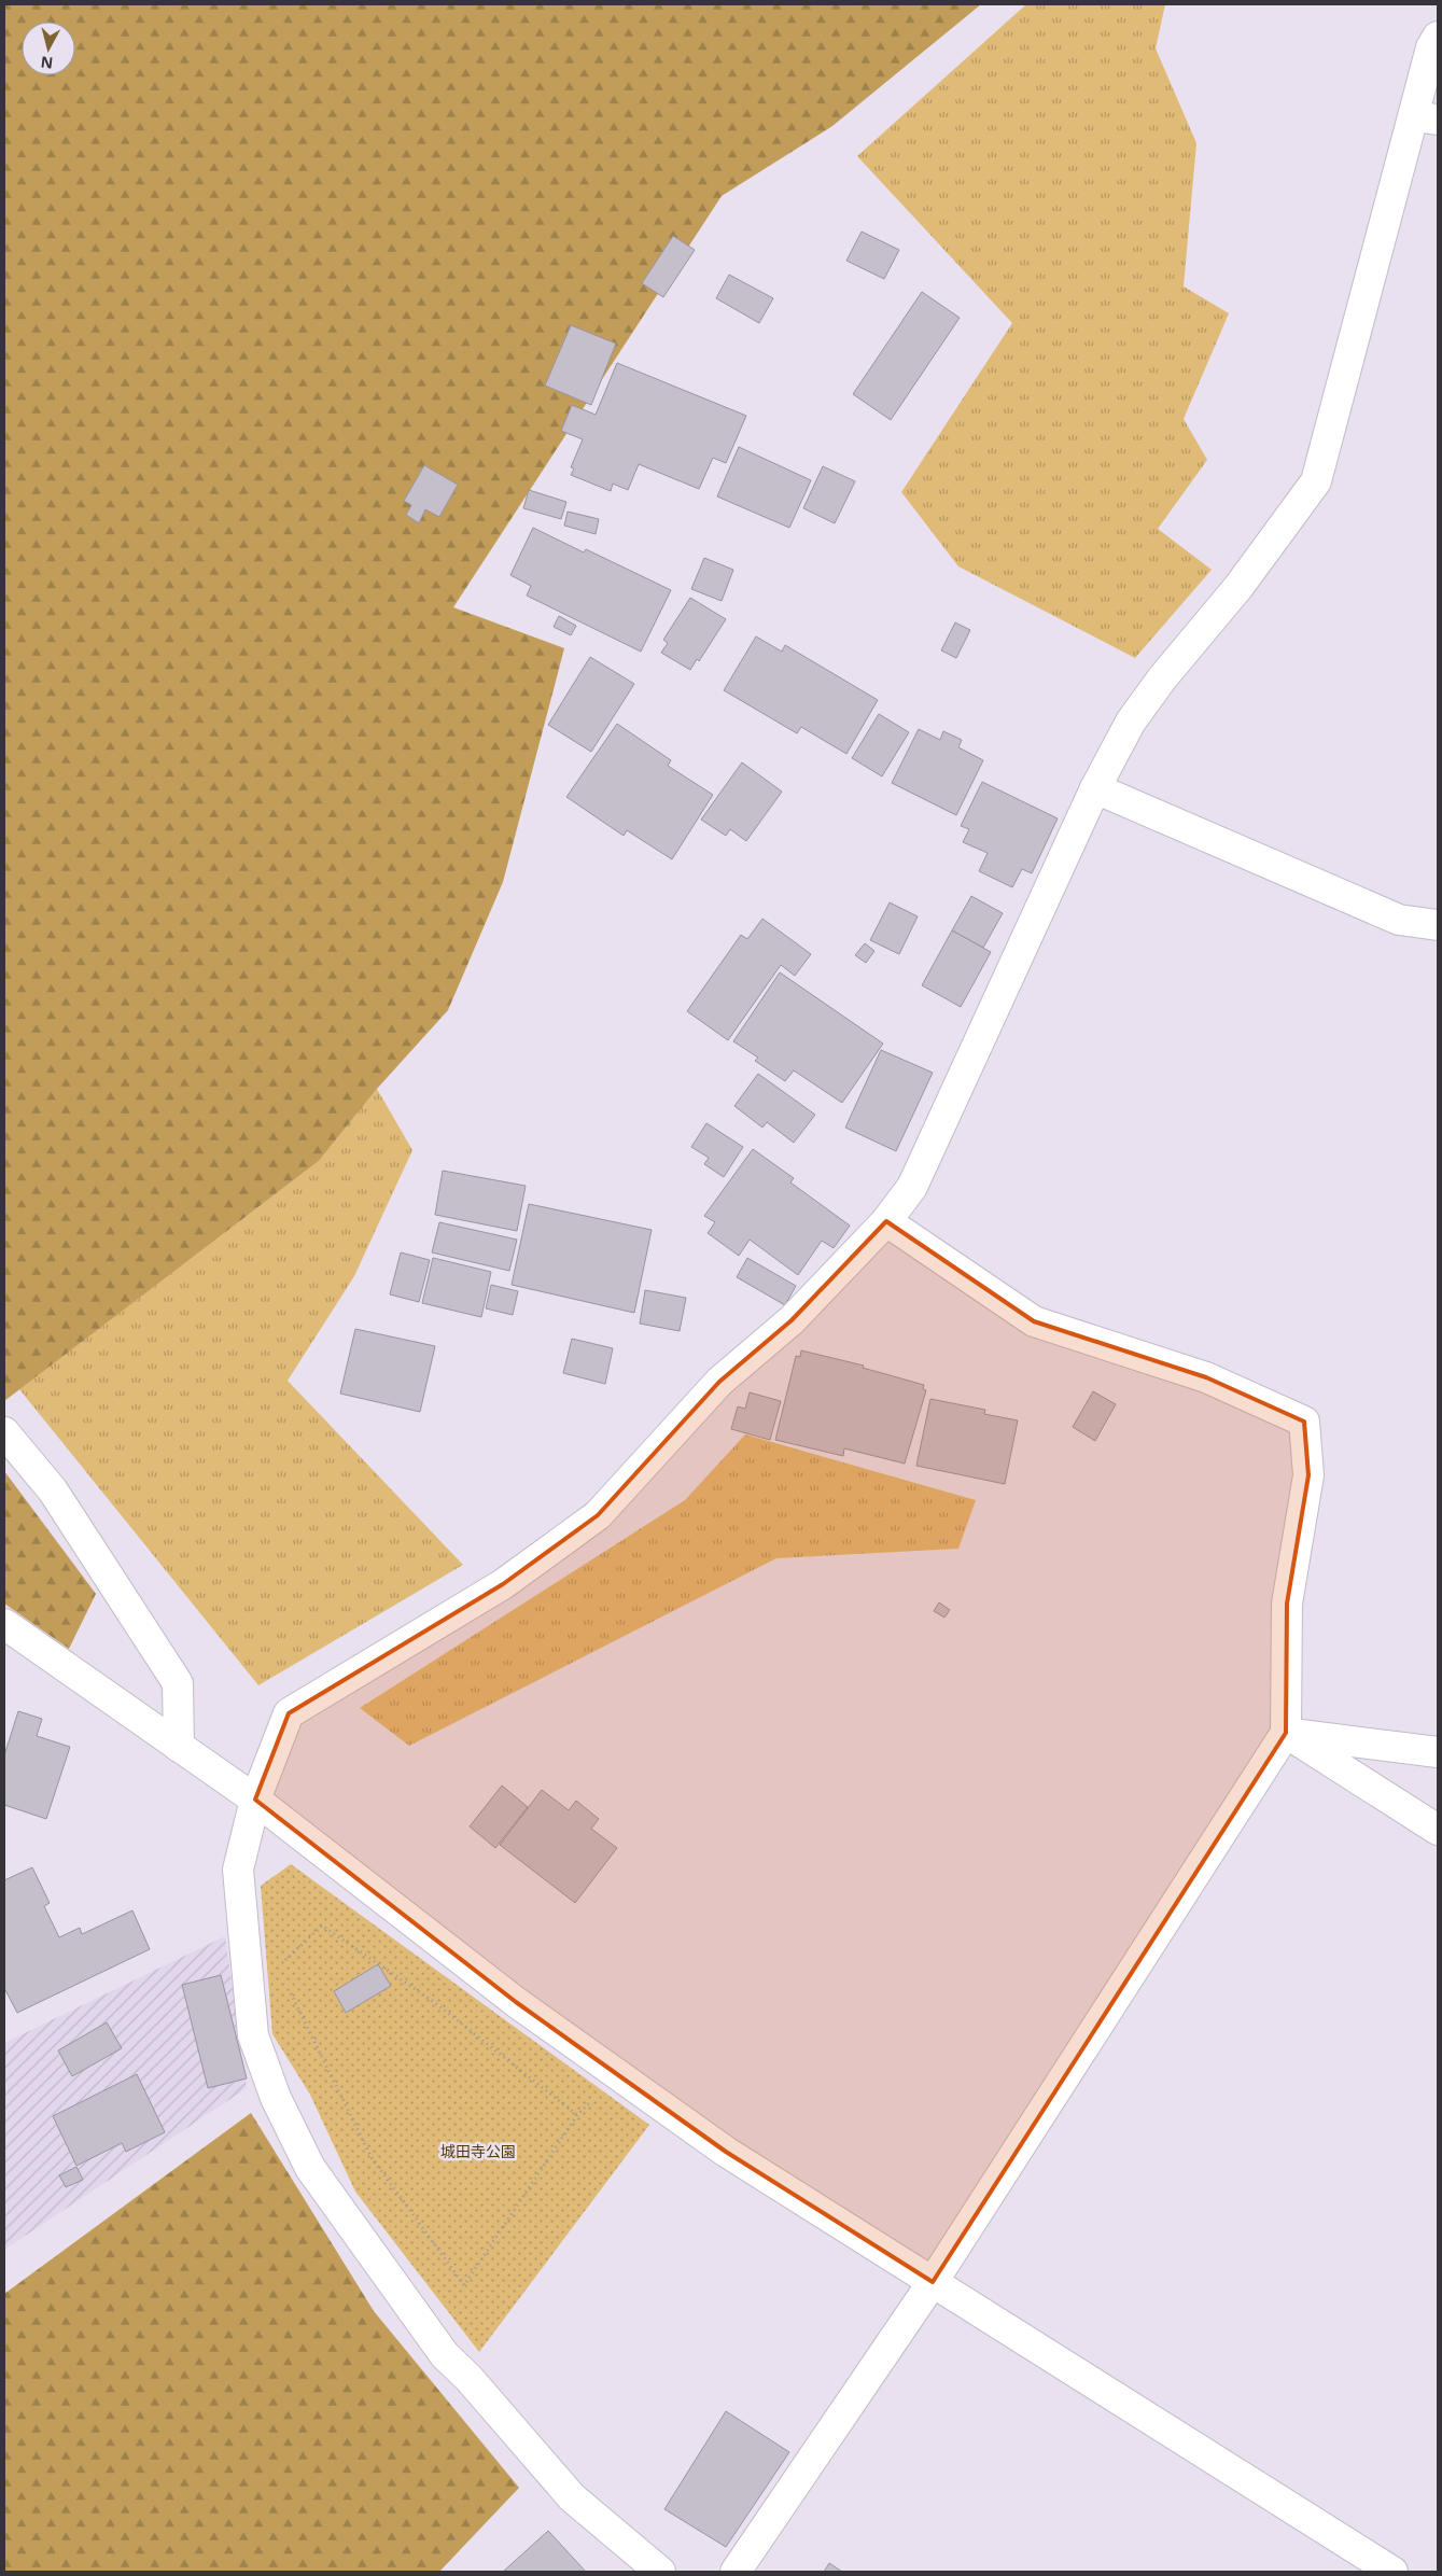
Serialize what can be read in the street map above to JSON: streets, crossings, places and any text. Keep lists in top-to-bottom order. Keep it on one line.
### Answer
{"parks":["城田寺公園"],"north":"bottom"}
